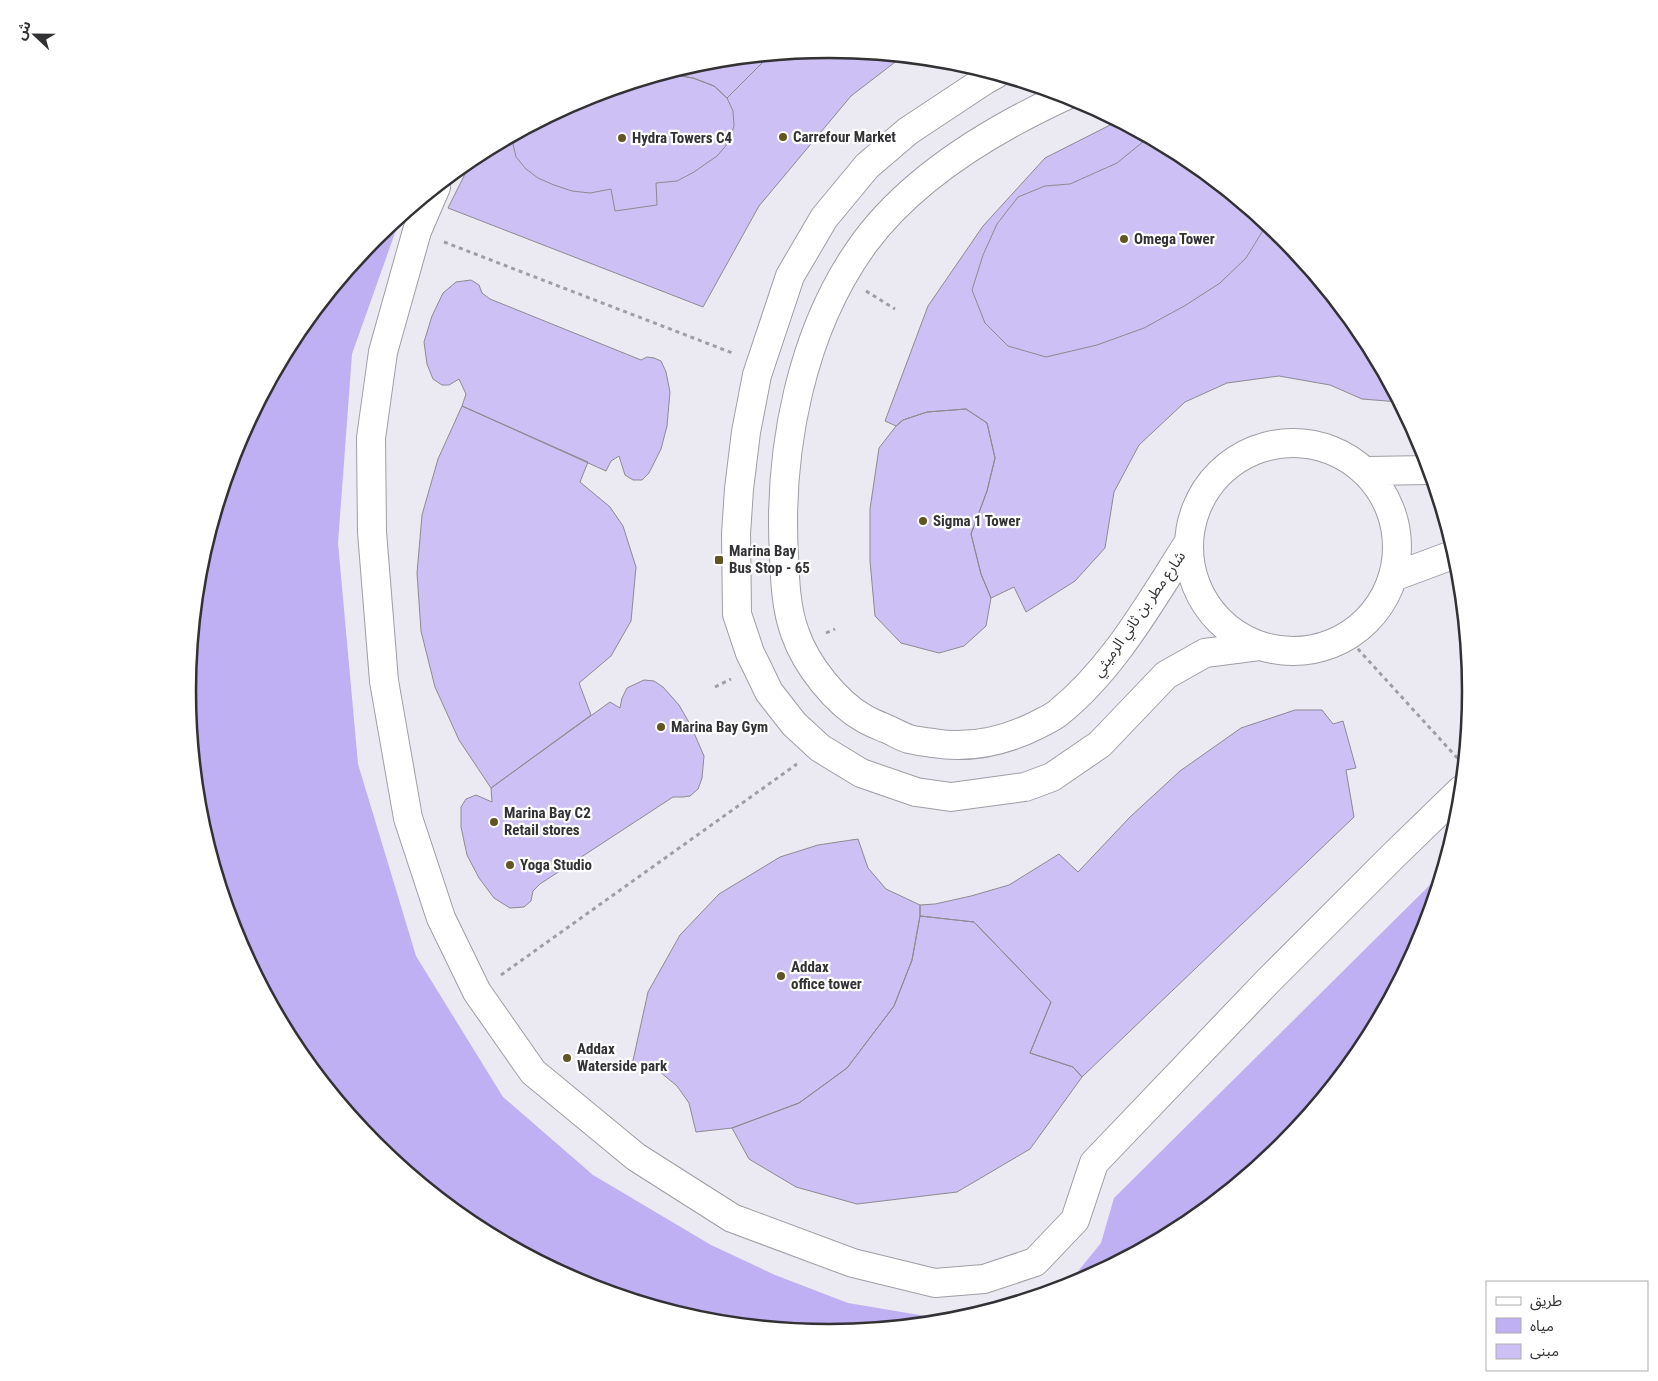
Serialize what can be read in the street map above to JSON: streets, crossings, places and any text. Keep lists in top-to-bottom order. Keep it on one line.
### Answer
{"streets":{"street":["شارع مطر بن ثاني الرميثي"]},"places":{"other":["Carrefour Market","Hydra Towers C4","Omega Tower","Sigma 1 Tower","Marina Bay Gym","Marina Bay C2 Retail stores","Yoga Studio","Addax office tower","Addax Waterside park"],"transit":["Marina Bay Bus Stop - 65"]},"legend":["طريق","مياه","مبنى"],"north":"left"}
